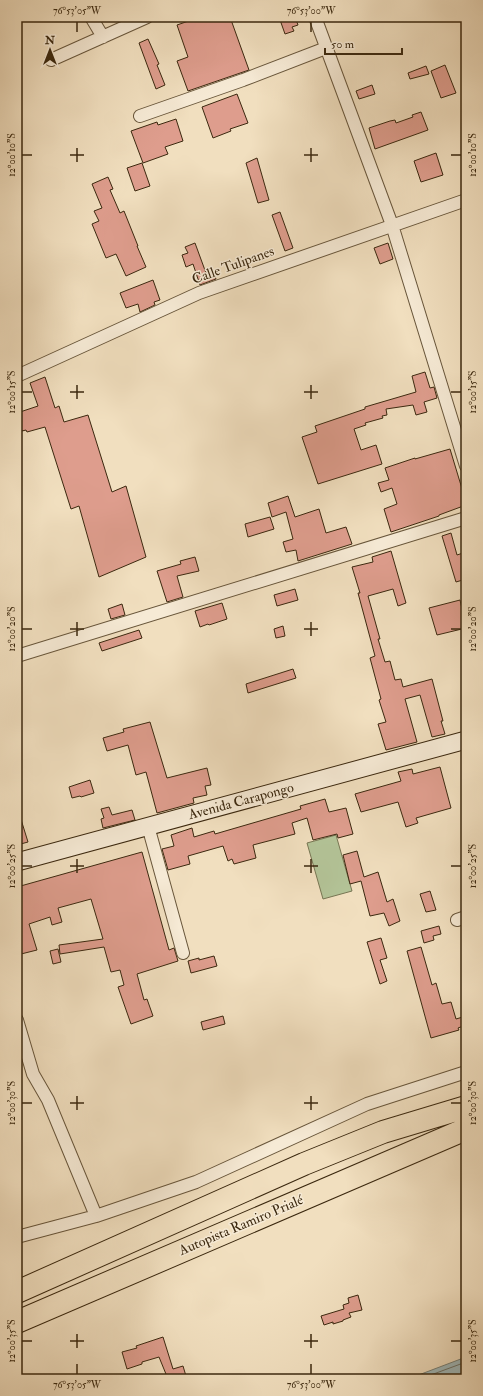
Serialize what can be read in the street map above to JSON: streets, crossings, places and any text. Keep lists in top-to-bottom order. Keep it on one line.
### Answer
{"streets":{"highway":["Autopista Ramiro Prialé"],"street":["Calle Tulipanes","Avenida Carapongo"]},"scale_bar":"50 m","north":"top","coordinates":["76°53'05\"W","76°53'00\"W","12°00'10\"S","12°00'15\"S","12°00'20\"S","12°00'25\"S","12°00'30\"S","12°00'35\"S"]}
